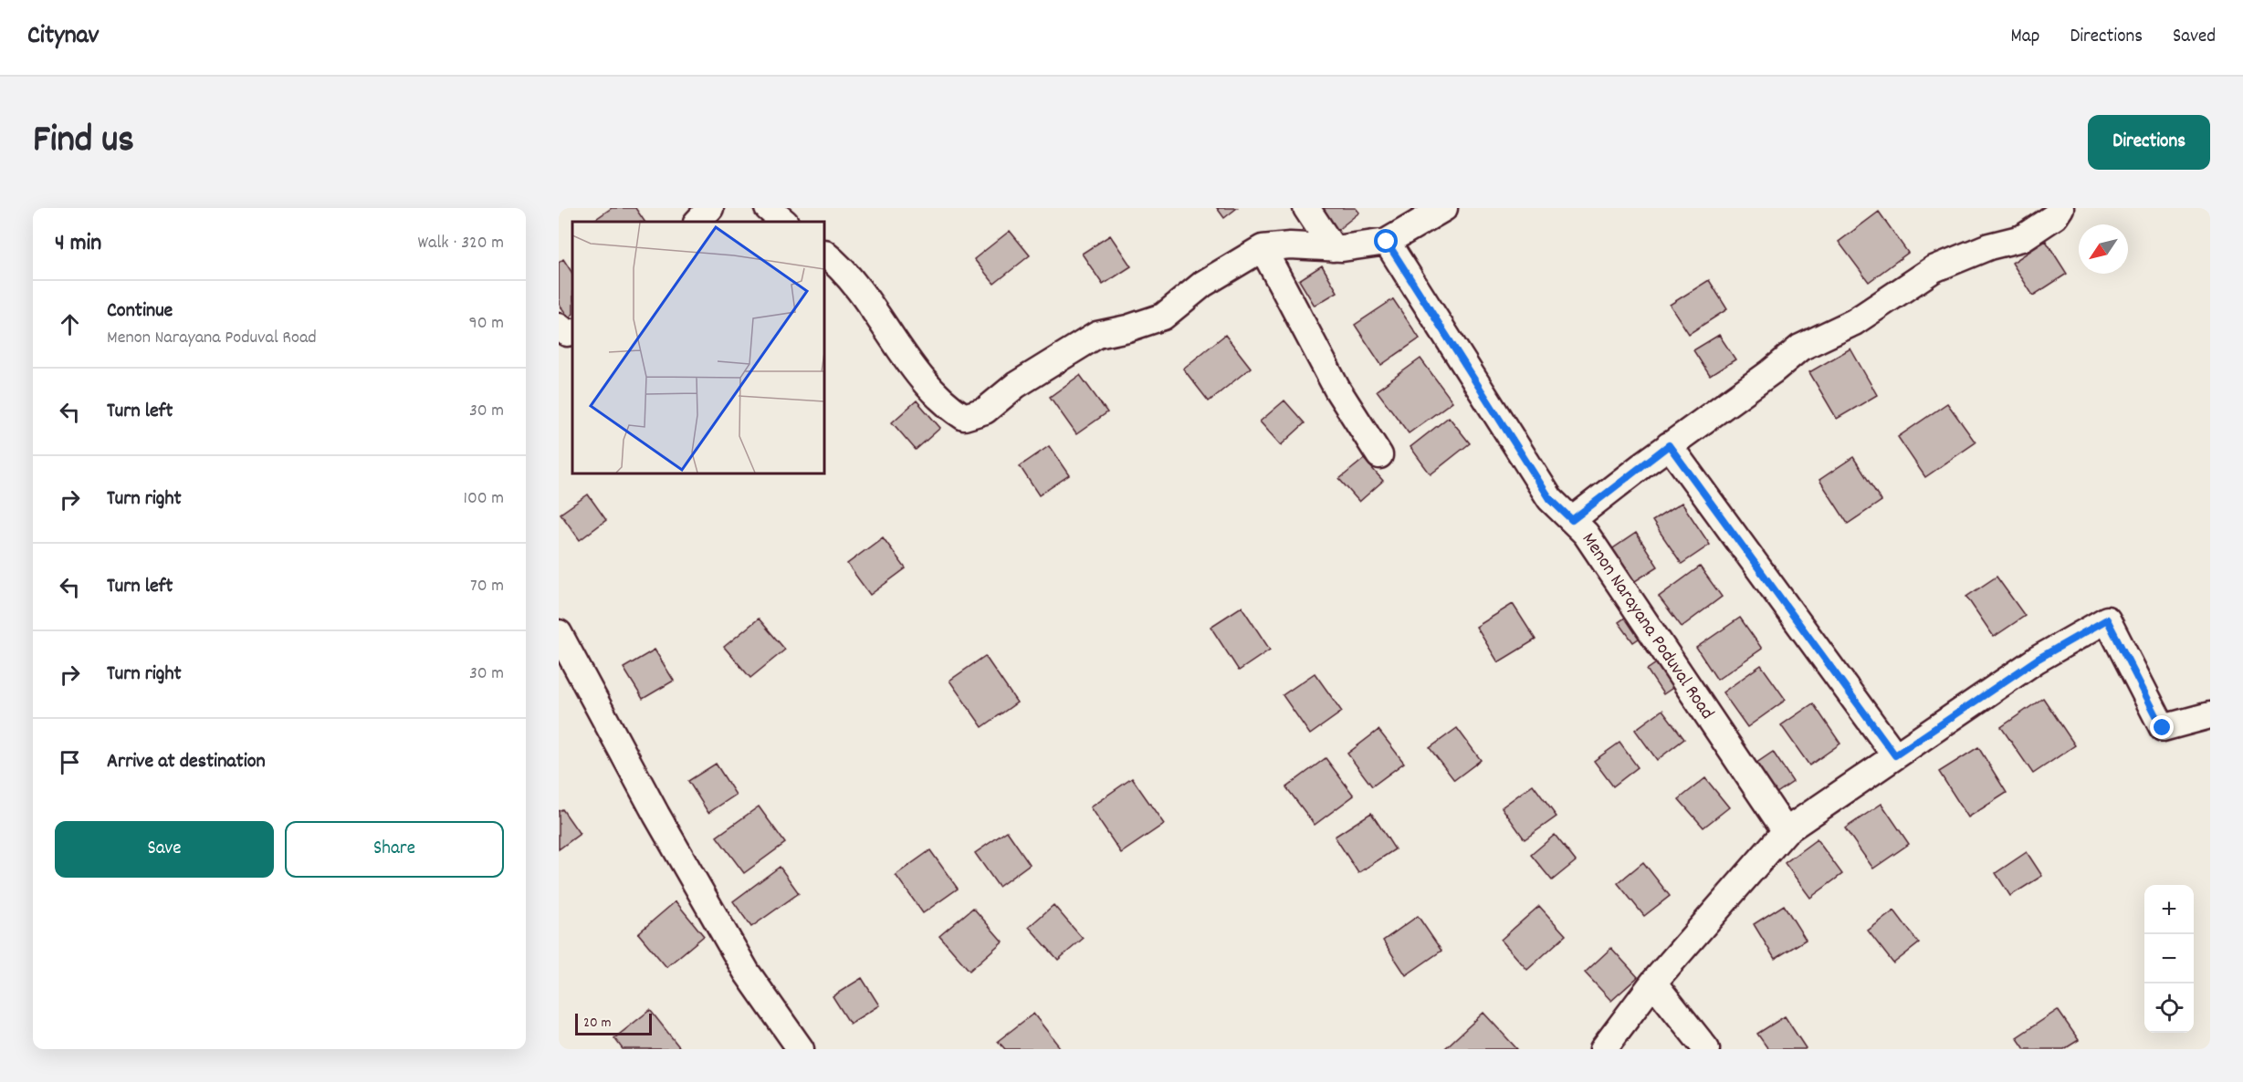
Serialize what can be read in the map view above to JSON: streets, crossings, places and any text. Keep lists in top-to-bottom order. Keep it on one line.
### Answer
{"streets":{"street":["Menon Narayana Poduval Road"]},"scale_bar":"20 m","north":"bottom left","page":{"header":"Citynav","nav":["Map","Directions","Saved"],"title":"Find us","buttons":["Directions",["Save","Share"]],"heading":["4 min","Walk · 320 m"],"list":[["Continue","Menon Narayana Poduval Road","90 m"],["Turn left","30 m"],["Turn right","100 m"],["Turn left","70 m"],["Turn right","30 m"],"Arrive at destination"],"map_buttons":["+","−"],"scale":"20 m"}}
